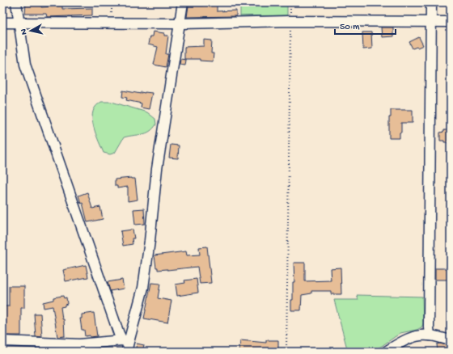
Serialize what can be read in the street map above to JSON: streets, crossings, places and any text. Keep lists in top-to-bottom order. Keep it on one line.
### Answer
{"scale_bar":"50 m","north":"left"}
